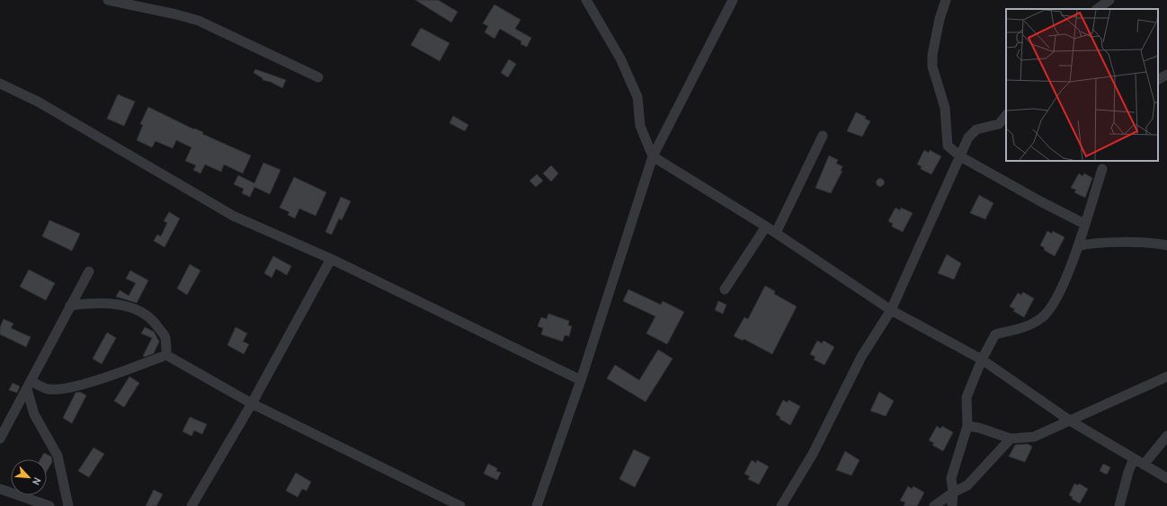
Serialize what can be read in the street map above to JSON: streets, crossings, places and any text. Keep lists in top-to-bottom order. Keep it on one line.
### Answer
{"north":"bottom right"}
